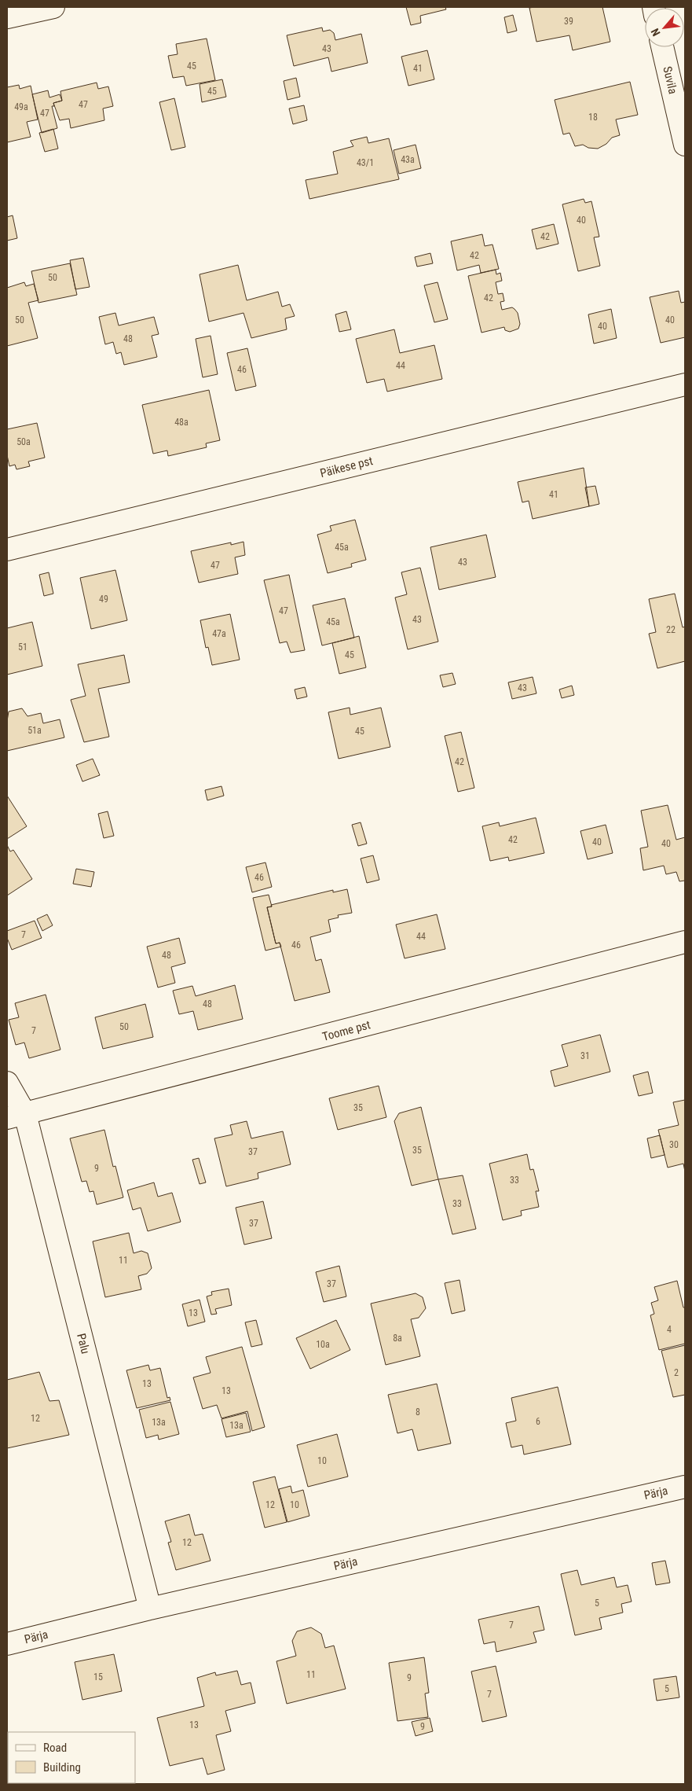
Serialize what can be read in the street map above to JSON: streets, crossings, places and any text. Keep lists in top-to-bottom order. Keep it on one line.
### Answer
{"streets":{"street":["Suvila","Päikese pst","Toome pst","Palu","Pärja"]},"crossings":[["Toome pst","Palu"],["Palu","Pärja"]],"house_numbers":["39","43","45","41","45","47","49a","47","18","43a","43/1","40","42","42","50","42","50","40","40","48","44","46","48a","50a","41","45a","43","47","49","47","43","45a","22","47a","51","45","43","51a","45","42","42","40","40","46","7","44","46","48","48","50","7","31","35","30","35","37","9","33","33","37","11","37","13","4","8a","10a","2","13","13","8","12","6","13a","13a","10","12","10","12","5","7","11","15","9","5","7","13","9"],"legend":["Road","Building"],"north":"bottom left"}
